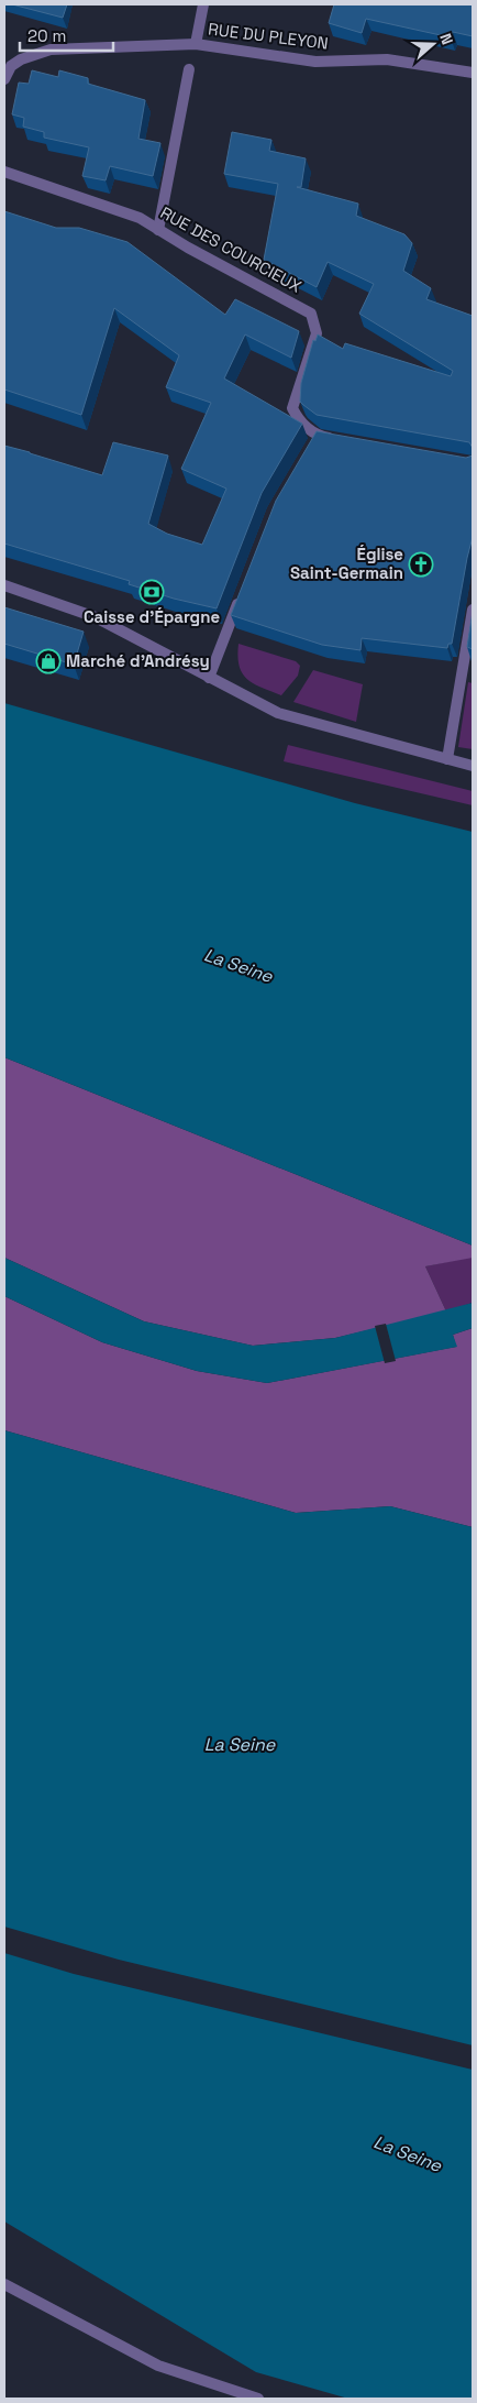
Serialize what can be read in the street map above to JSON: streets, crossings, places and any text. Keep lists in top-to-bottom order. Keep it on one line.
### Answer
{"streets":{"street":["RUE DU PLEYON","RUE DES COURCIEUX"]},"water":["La Seine"],"places":{"church":["Église Saint-Germain"],"bank":["Caisse d'Épargne"],"shop":["Marché d'Andrésy"]},"scale_bar":"20 m","north":"right"}
